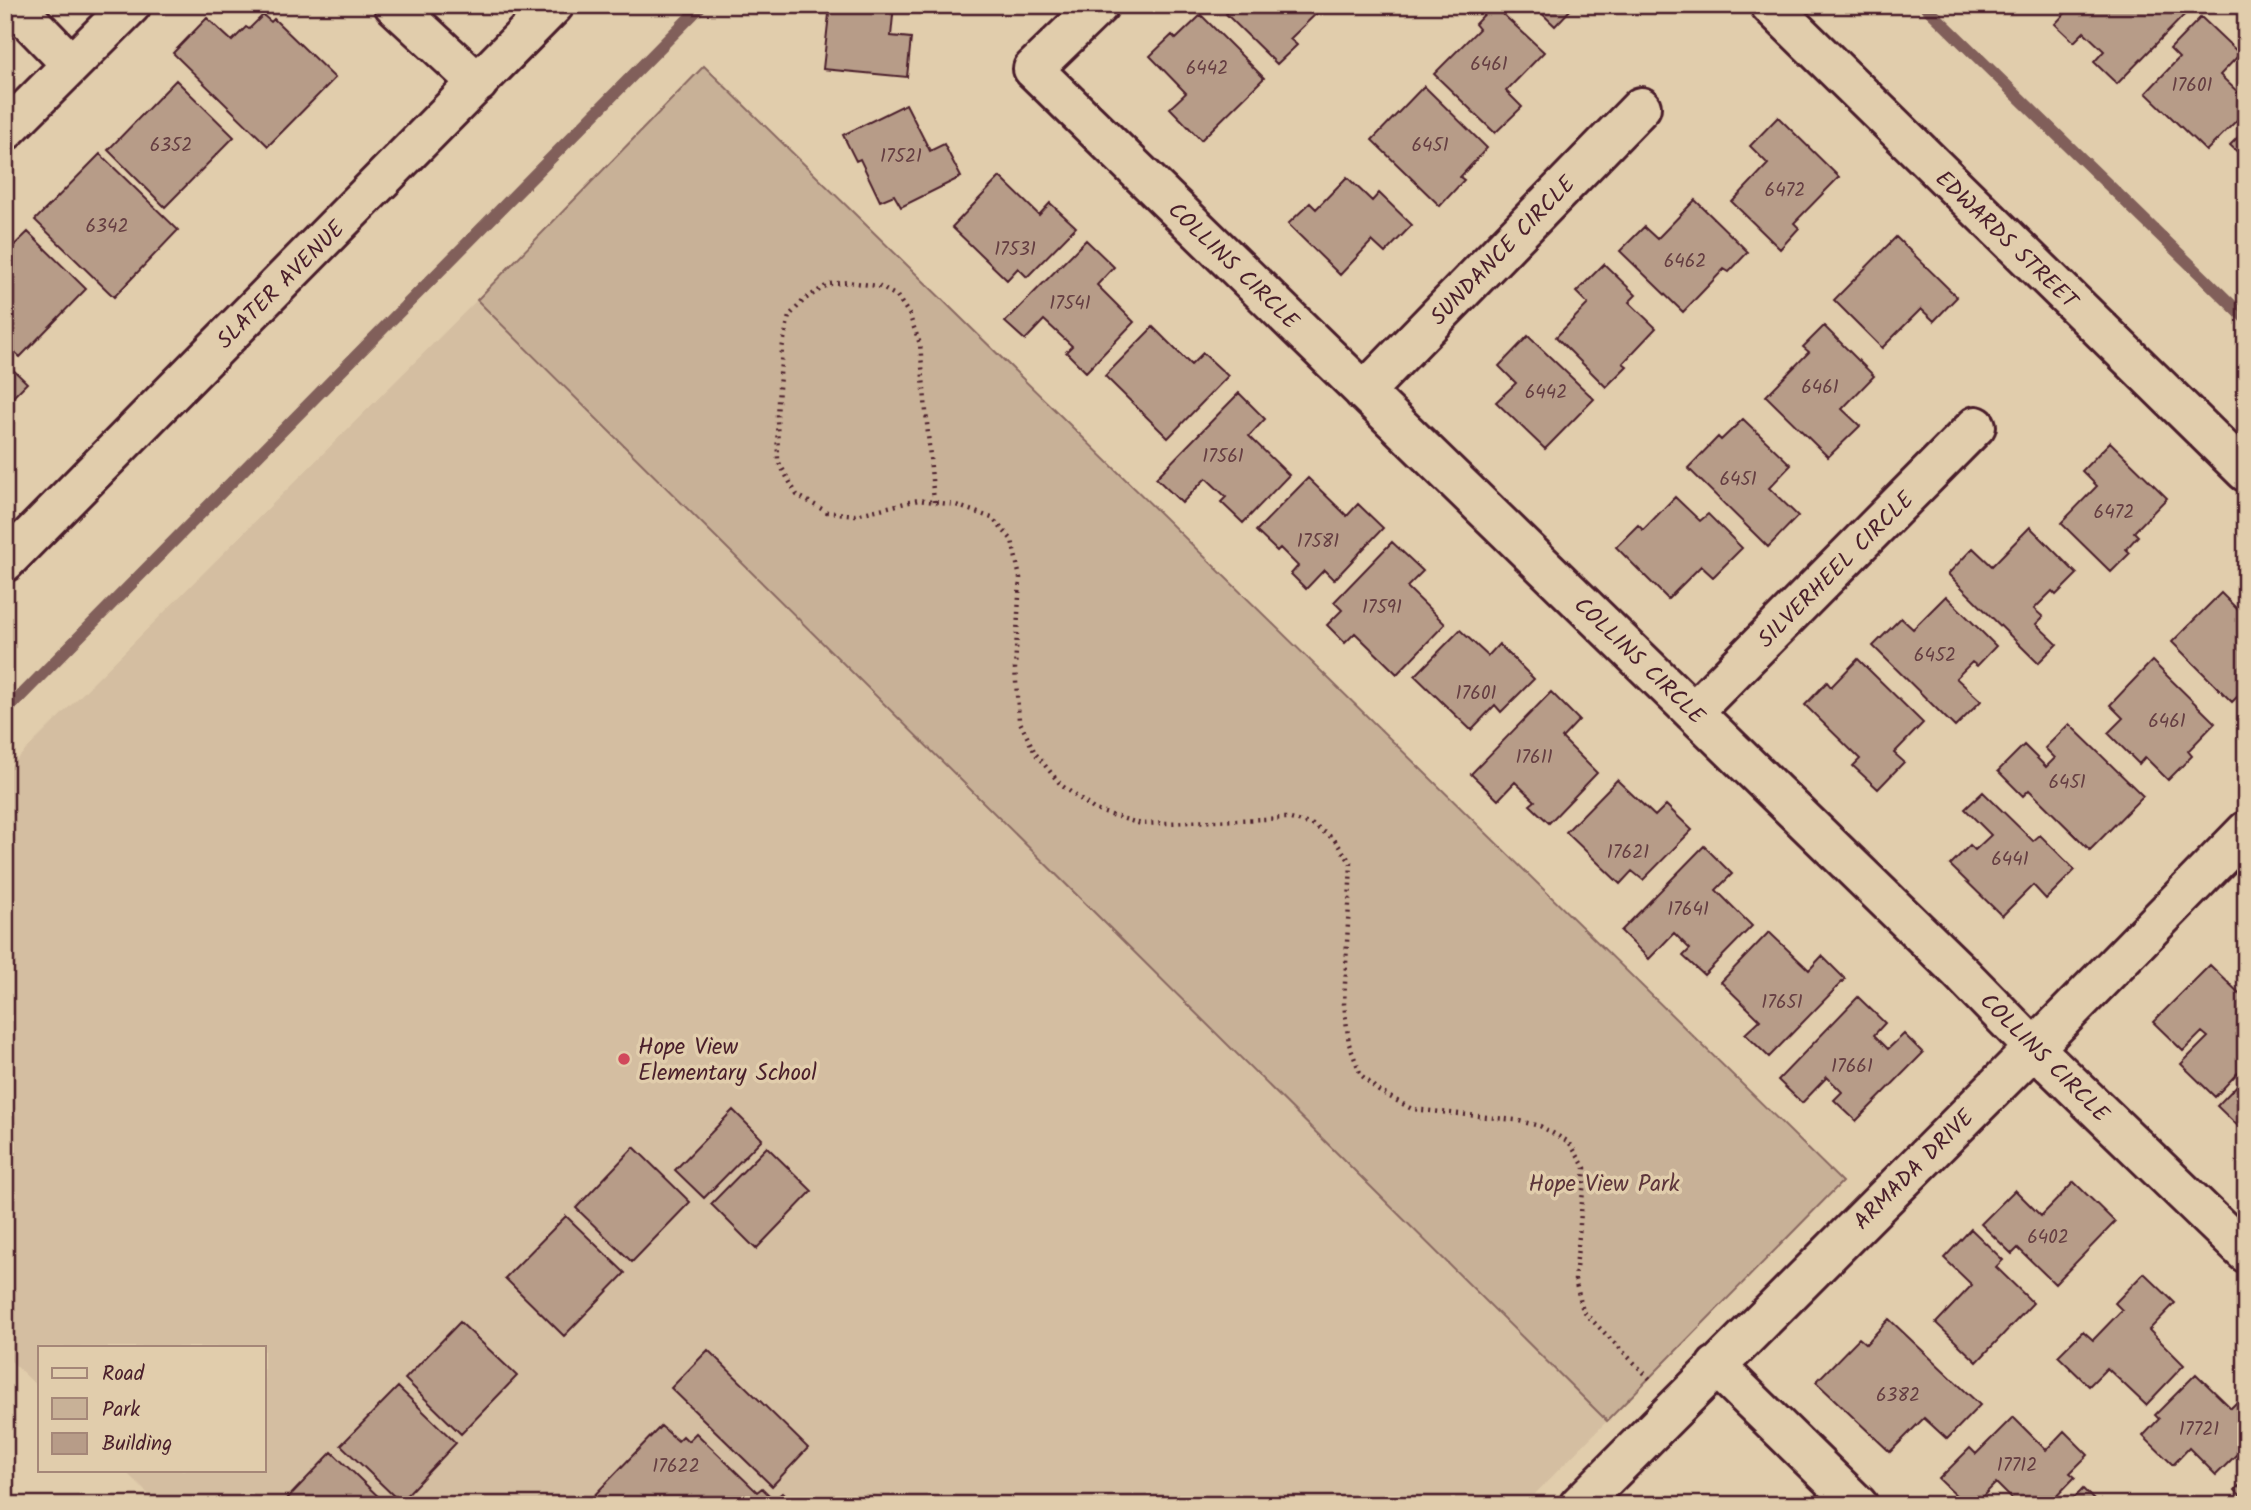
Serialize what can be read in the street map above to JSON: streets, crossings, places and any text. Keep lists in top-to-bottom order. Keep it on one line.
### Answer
{"streets":{"street":["EDWARDS STREET","SUNDANCE CIRCLE","COLLINS CIRCLE","SLATER AVENUE","SILVERHEEL CIRCLE","ARMADA DRIVE"]},"crossings":[["SUNDANCE CIRCLE","COLLINS CIRCLE"],["COLLINS CIRCLE","SILVERHEEL CIRCLE"],["COLLINS CIRCLE","ARMADA DRIVE"]],"parks":["Hope View Park"],"places":["Hope View Elementary School"],"house_numbers":["6461","6442","17601","6352","6451","17521","6472","6342","17531","6462","17541","6461","6442","17561","6451","6472","17581","17591","6452","17601","6461","17611","6451","17621","6441","17641","17651","17661","6402","6382","17721","17712","17622"],"legend":["Road","Park","Building"]}
